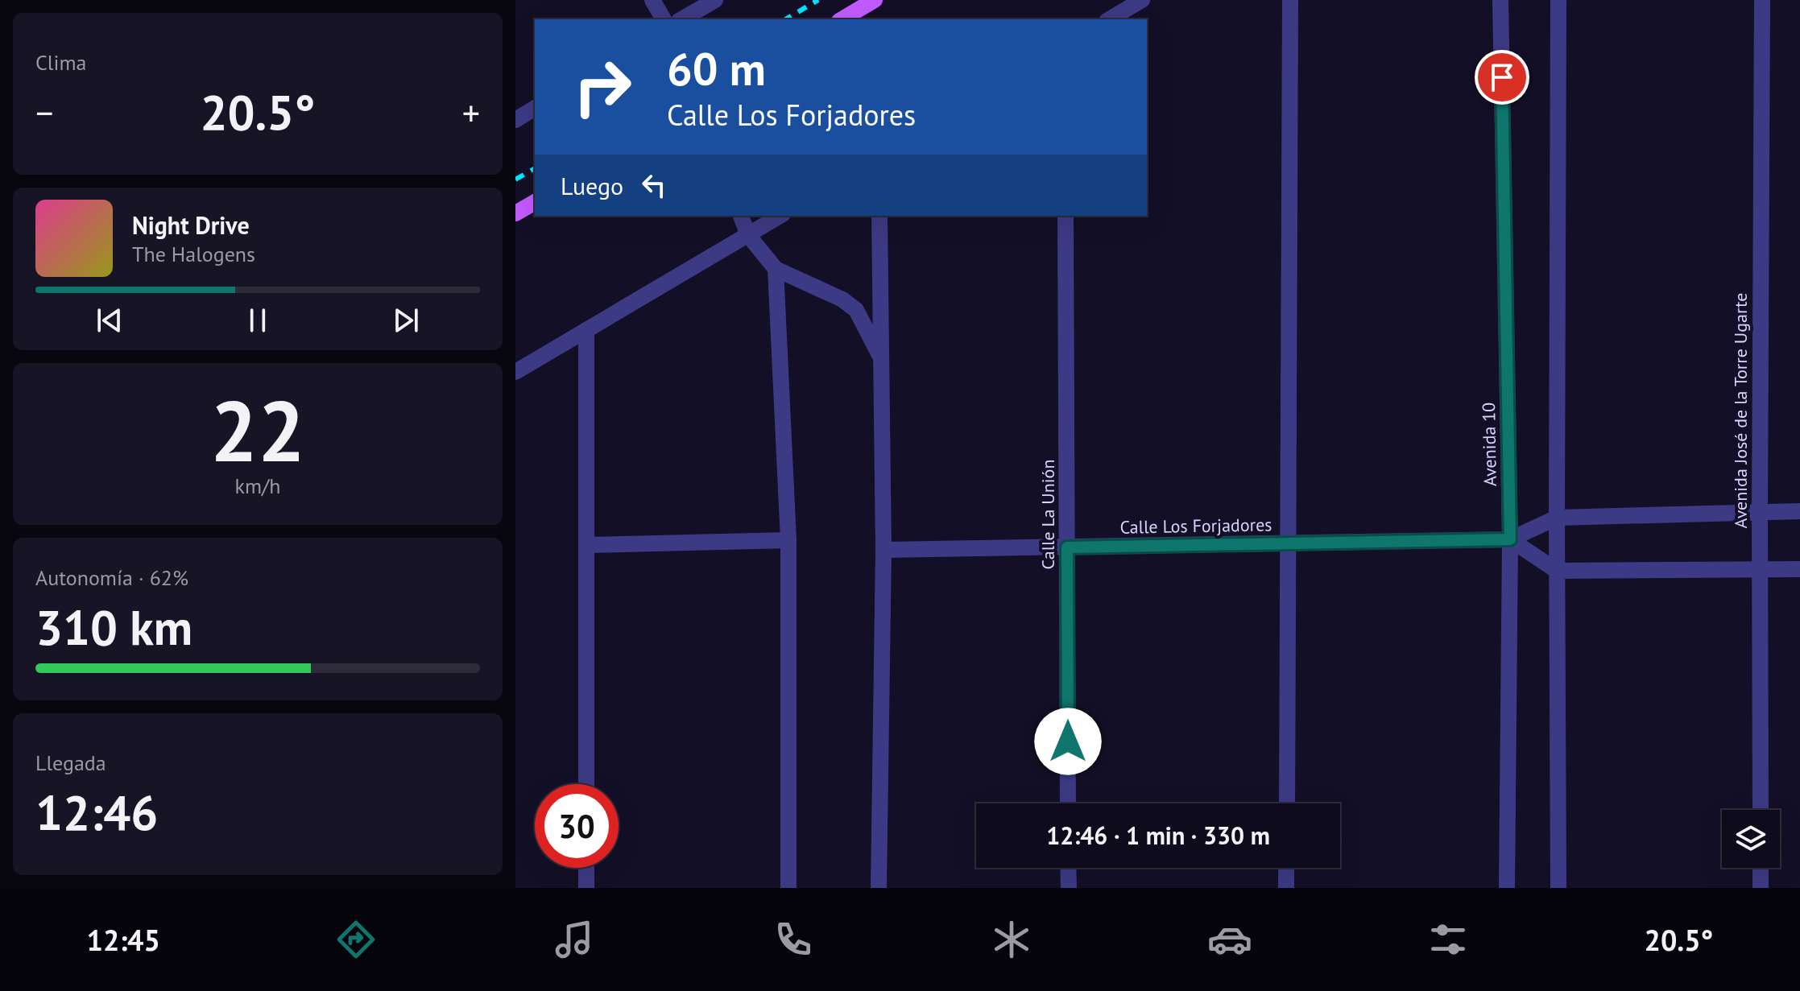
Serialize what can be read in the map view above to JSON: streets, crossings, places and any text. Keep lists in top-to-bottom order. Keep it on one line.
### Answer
{"streets":{"street":["Avenida José de la Torre Ugarte","Avenida 10","Calle La Unión","Calle Los Forjadores"]},"crossings":[["Avenida José de la Torre Ugarte","Calle Los Forjadores"],["Avenida 10","Calle Los Forjadores"],["Calle La Unión","Calle Los Forjadores"]],"page":{"tile":["Clima",["22","km/h"],["Autonomía · 62%","310 km"],["Llegada","12:46"]],"turn":["60 m","Calle Los Forjadores"],"heat":["−","20.5°","+"],"then":"Luego","song":["Night Drive","The Halogens"],"limit":"30","trip":"12:46 · 1 min · 330 m","tabs":["12:45","20.5°"]}}
